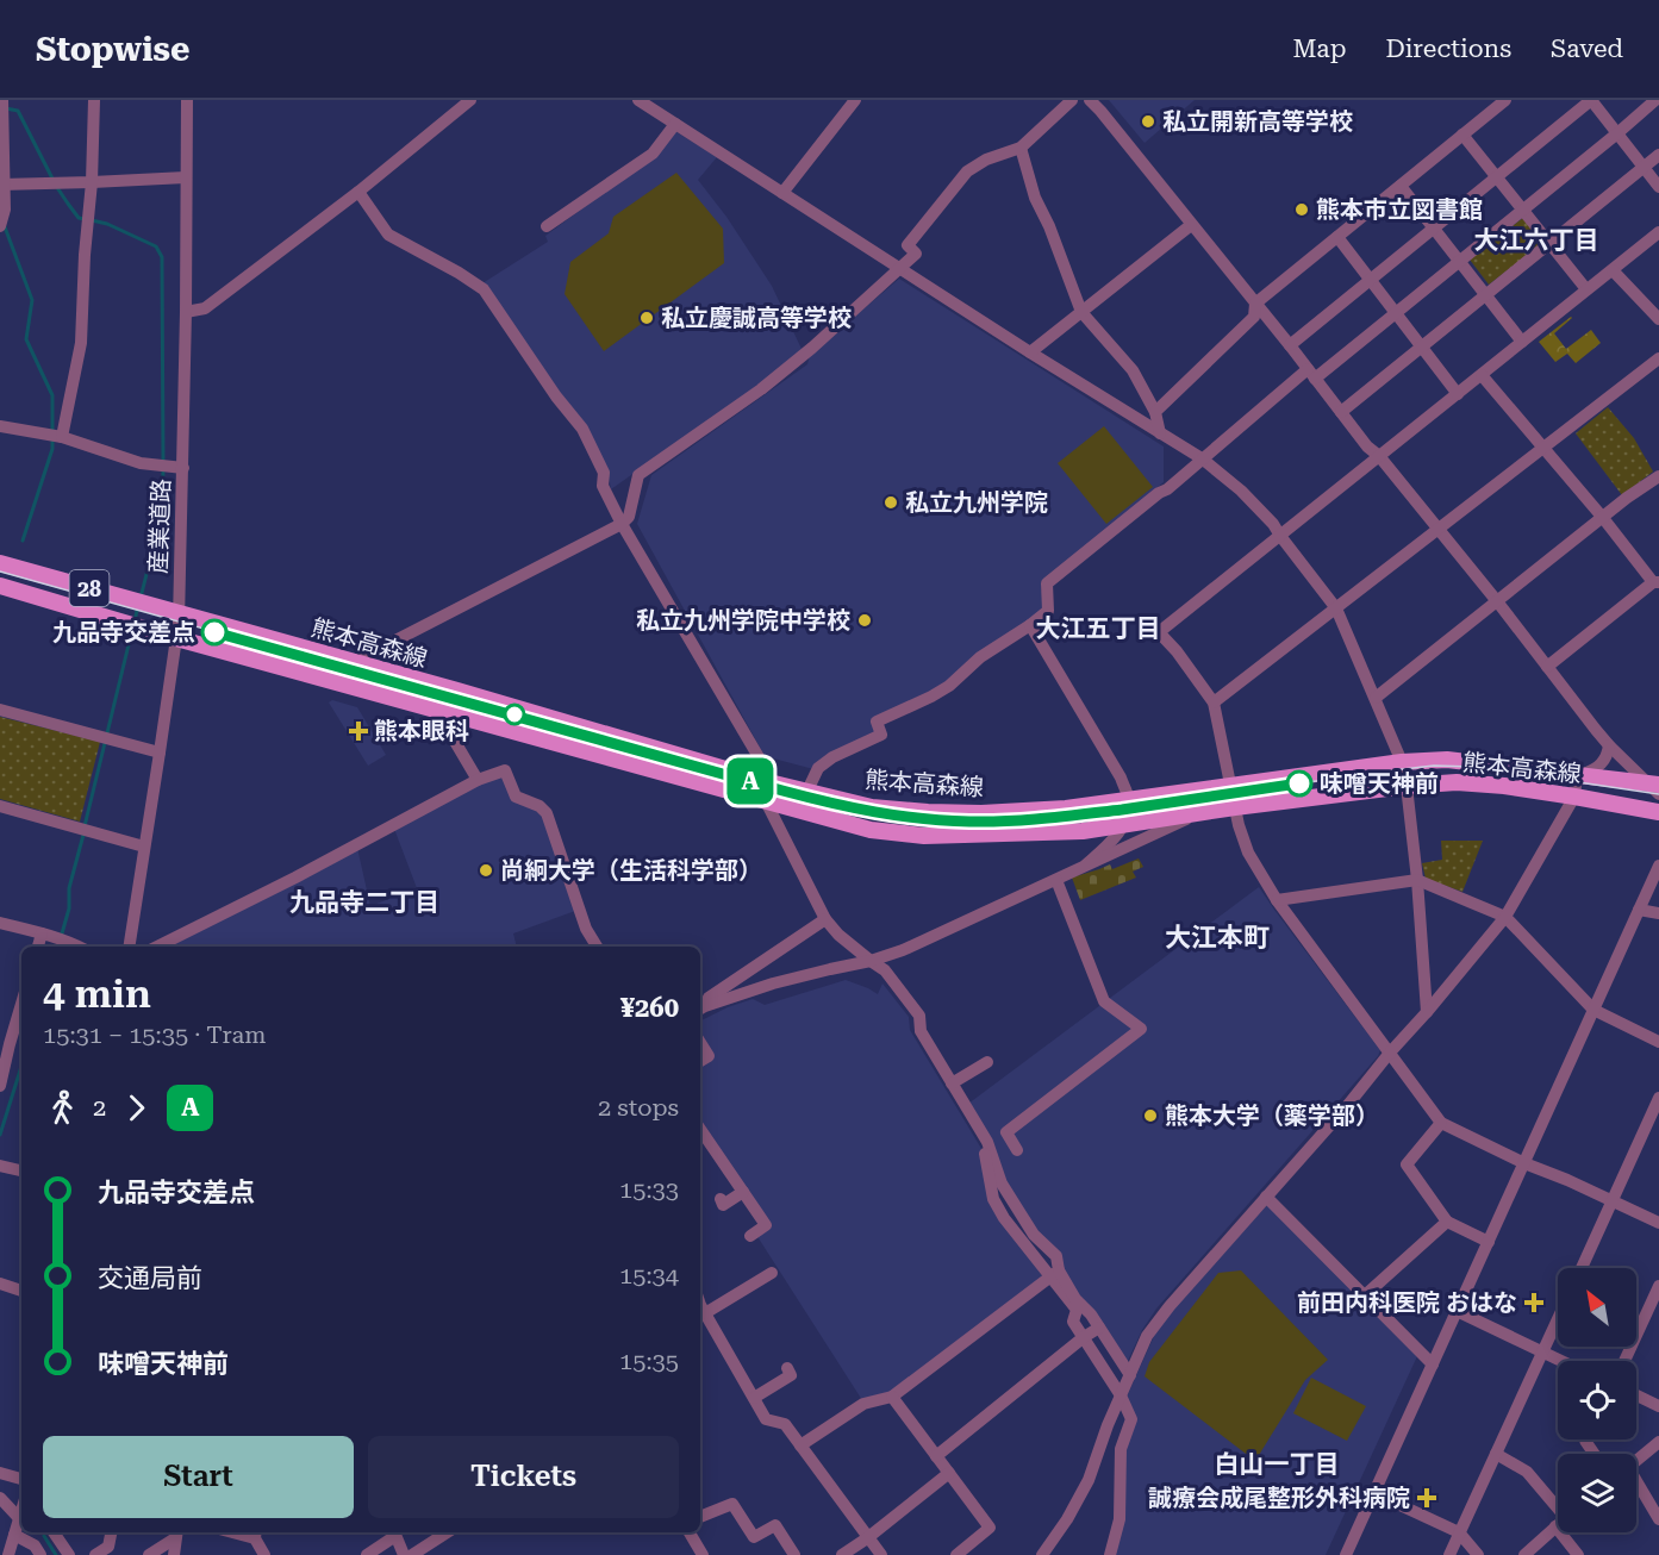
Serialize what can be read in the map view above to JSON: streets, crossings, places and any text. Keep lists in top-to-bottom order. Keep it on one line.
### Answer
{"streets":{"main road":["28","熊本高森線"],"street":["産業道路"]},"crossings":[["産業道路","熊本高森線"]],"districts":["大江六丁目","大江五丁目","九品寺二丁目","大江本町","白山一丁目"],"places":{"other":["私立開新高等学校","熊本市立図書館","私立慶誠高等学校","私立九州学院","私立九州学院中学校","九品寺交差点","味噌天神前","尚絅大学（生活科学部）","熊本大学（薬学部）"],"health":["熊本眼科","前田内科医院 おはな","誠療会成尾整形外科病院"]},"lines":["tram line A"],"north":"top left","page":{"header":"Stopwise","nav":["Map","Directions","Saved"],"on_map":"A","heading":["4 min","15:31 – 15:35 · Tram","¥260"],"legs":["2","A","2 stops"],"list":[{"name":"九品寺交差点","value":"15:33"},{"name":"交通局前","value":"15:34"},{"name":"味噌天神前","value":"15:35"}],"buttons":["Start","Tickets"]}}
